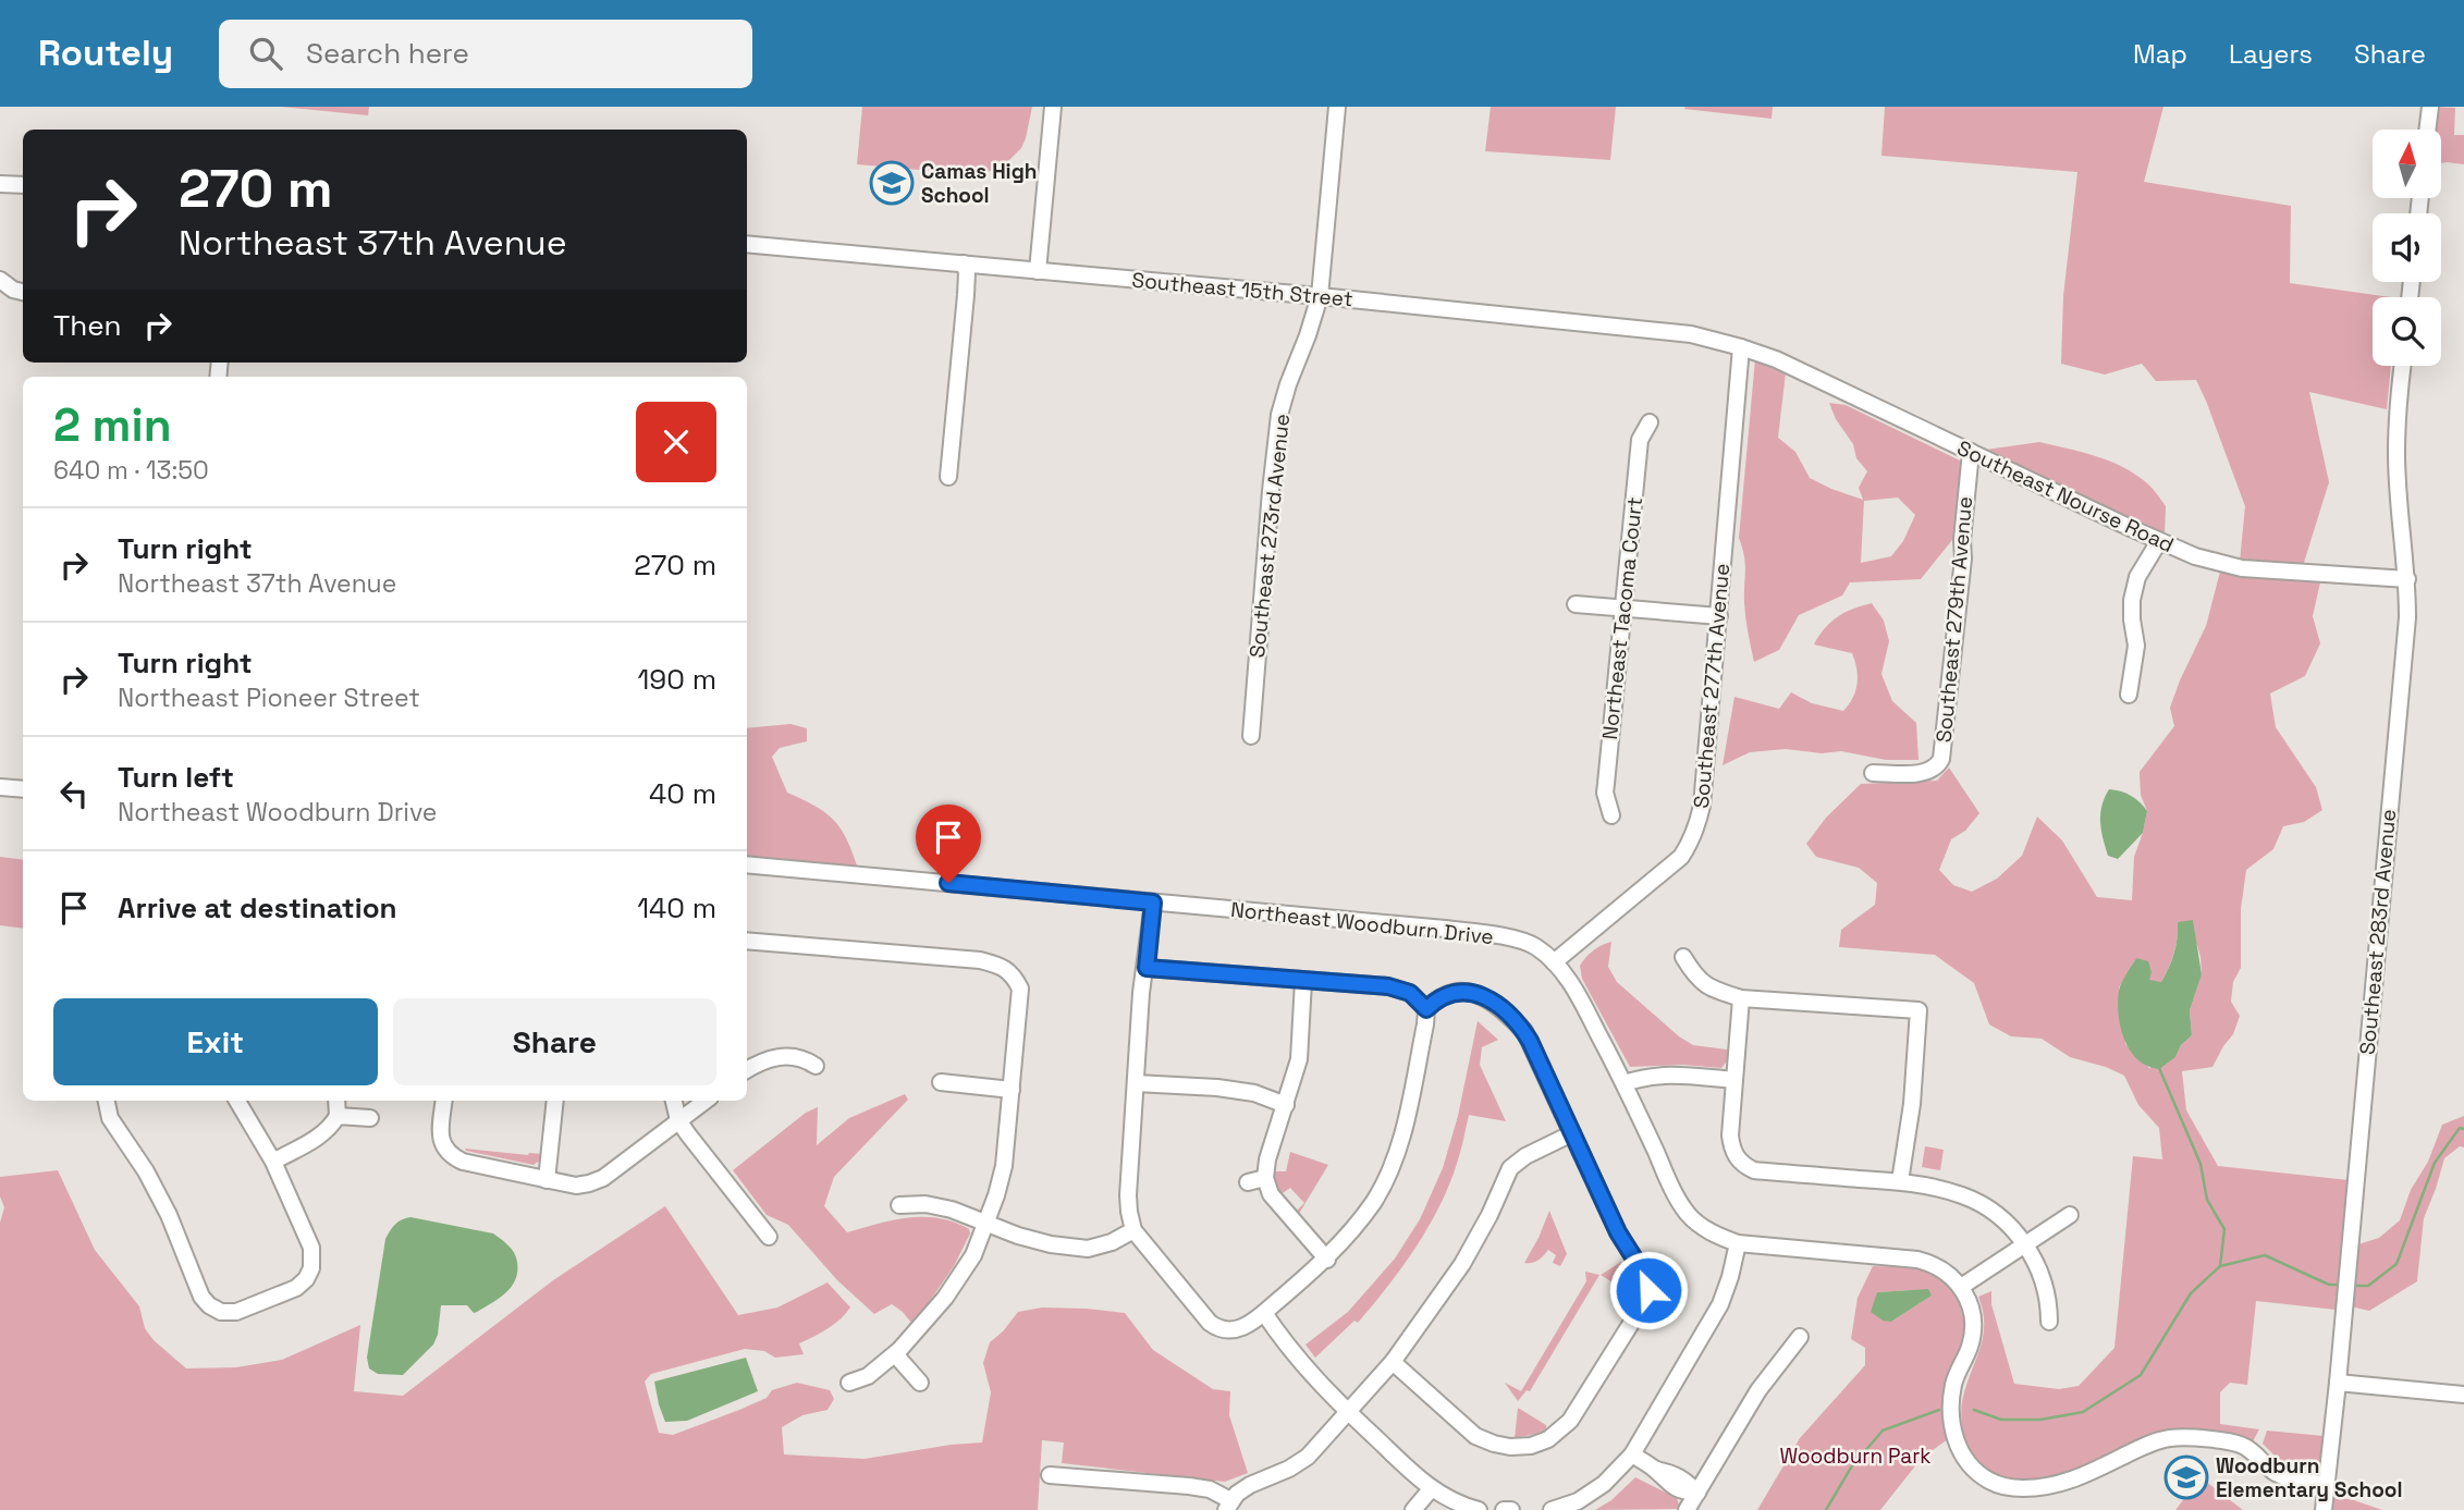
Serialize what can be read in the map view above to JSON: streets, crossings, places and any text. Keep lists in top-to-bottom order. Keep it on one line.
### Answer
{"streets":{"street":["Southeast 15th Street","Southeast Nourse Road","Southeast 273rd Avenue","Northeast Tacoma Court","Southeast 279th Avenue","Southeast 277th Avenue","Northeast Woodburn Drive","Southeast 283rd Avenue"]},"crossings":[["Southeast 15th Street","Southeast Nourse Road"],["Southeast 15th Street","Southeast 273rd Avenue"],["Southeast 15th Street","Southeast 277th Avenue"],["Southeast Nourse Road","Southeast 279th Avenue"],["Southeast Nourse Road","Southeast 277th Avenue"],["Southeast Nourse Road","Southeast 283rd Avenue"],["Southeast 277th Avenue","Northeast Woodburn Drive"]],"parks":["Woodburn Park"],"places":{"school or university":["Camas High School","Woodburn Elementary School"]},"north":"top","page":{"header":"Routely","search":"Search here","nav":["Map","Layers","Share"],"turn":["270 m","Northeast 37th Avenue"],"then":"Then","heading":["2 min","640 m · 13:50"],"list":[{"name":"Turn right","note":"Northeast 37th Avenue","value":"270 m"},{"name":"Turn right","note":"Northeast Pioneer Street","value":"190 m"},{"name":"Turn left","note":"Northeast Woodburn Drive","value":"40 m"},{"name":"Arrive at destination","value":"140 m"}],"buttons":["Exit","Share"]}}
